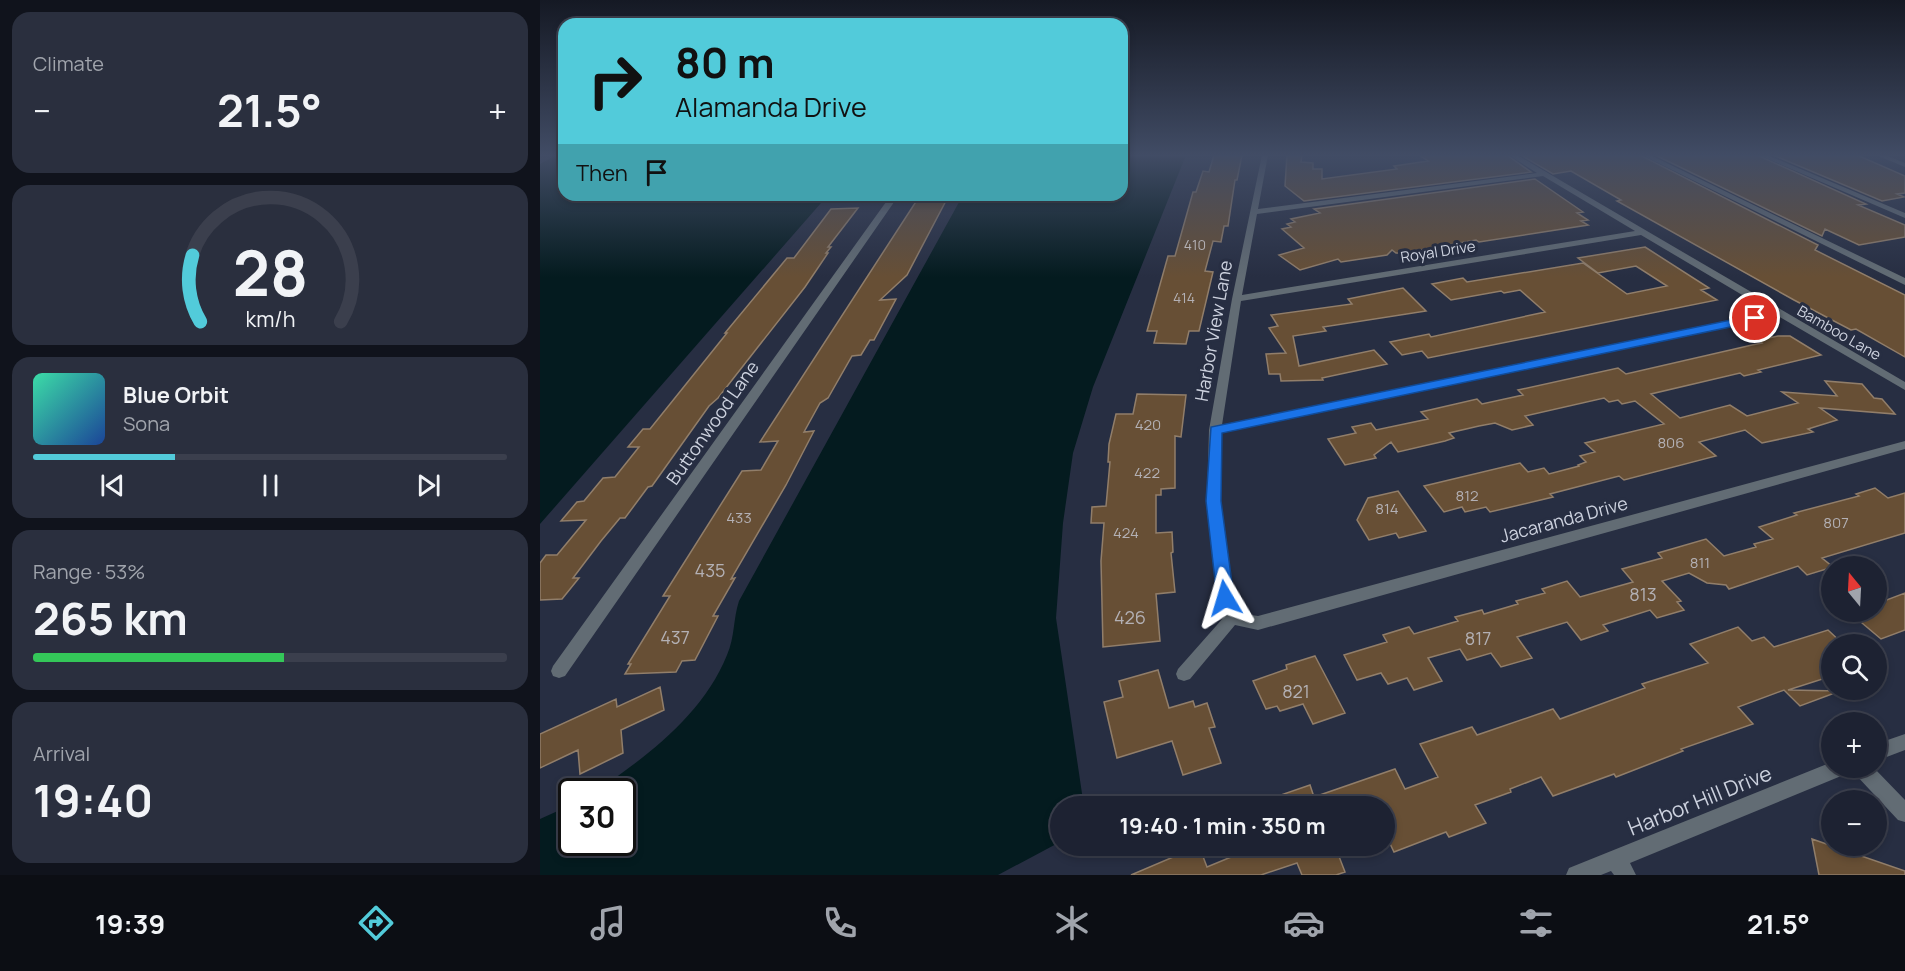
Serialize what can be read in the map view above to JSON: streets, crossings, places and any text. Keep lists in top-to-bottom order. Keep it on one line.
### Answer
{"streets":{"street":["Royal Drive","Harbor View Lane","Bamboo Lane","Buttonwood Lane","Jacaranda Drive","Harbor Hill Drive"]},"crossings":[["Royal Drive","Harbor View Lane"],["Royal Drive","Bamboo Lane"],["Harbor View Lane","Jacaranda Drive"]],"house_numbers":["410","414","420","806","422","812","814","433","807","424","811","435","813","426","437","817","821"],"north":"top","page":{"tile":["Climate",["Range · 53%","265 km"],["Arrival","19:40"]],"turn":["80 m","Alamanda Drive"],"heat":["−","21.5°","+"],"then":"Then","song":["Blue Orbit","Sona"],"map_buttons":["+","−"],"limit":"30","trip":"19:40 · 1 min · 350 m","tabs":["19:39","21.5°"],"gauge":["28","km/h"]}}
